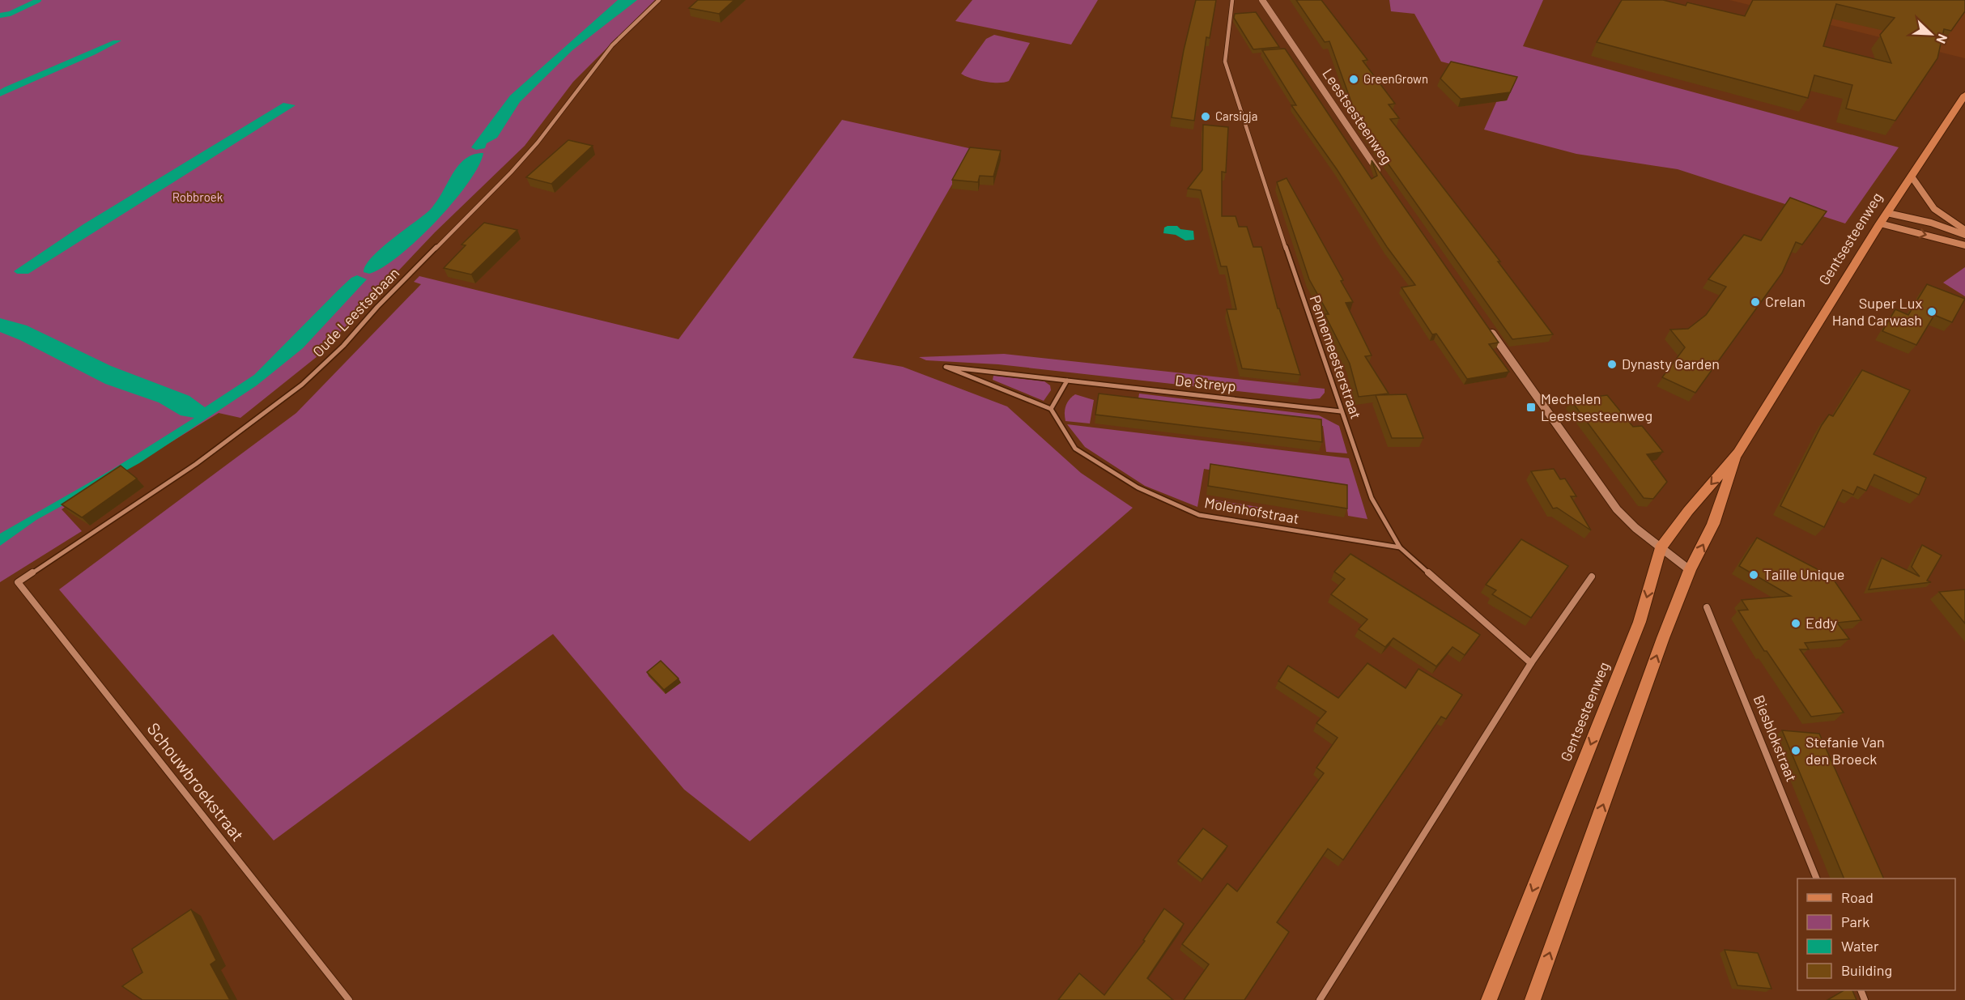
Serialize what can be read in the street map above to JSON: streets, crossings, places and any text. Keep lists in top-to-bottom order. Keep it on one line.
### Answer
{"streets":{"main road":["Gentsesteenweg"],"street":["Leestsesteenweg","Oude Leestsebaan","Pennemeesterstraat","De Streyp","Molenhofstraat","Biesblokstraat","Schouwbroekstraat"]},"crossings":[["Oude Leestsebaan","Schouwbroekstraat"],["Pennemeesterstraat","De Streyp"],["Pennemeesterstraat","Molenhofstraat"],["De Streyp","Molenhofstraat"]],"parks":["Robbroek"],"places":{"other":["GreenGrown","Carsigja","Crelan","Super Lux Hand Carwash","Dynasty Garden","Taille Unique","Eddy","Stefanie Van den Broeck"],"transit":["Mechelen Leestsesteenweg"]},"legend":["Road","Park","Water","Building"],"north":"bottom right"}
